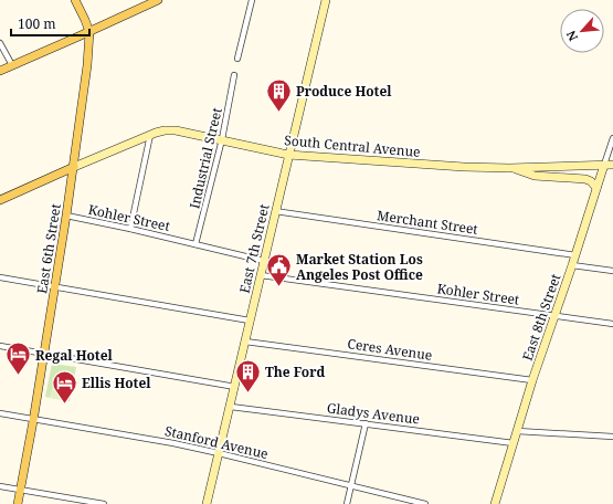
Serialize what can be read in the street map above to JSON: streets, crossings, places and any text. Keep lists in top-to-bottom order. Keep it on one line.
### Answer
{"streets":{"main road":["South Central Avenue","East 6th Street","East 7th Street","East 8th Street"],"street":["Industrial Street","Kohler Street","Merchant Street","Ceres Avenue","Gladys Avenue","Stanford Avenue"]},"crossings":[["South Central Avenue","Industrial Street"],["South Central Avenue","East 6th Street"],["South Central Avenue","East 7th Street"],["South Central Avenue","East 8th Street"],["Industrial Street","Kohler Street"],["Kohler Street","East 6th Street"],["Kohler Street","East 7th Street"],["Kohler Street","East 8th Street"],["Merchant Street","East 7th Street"],["Merchant Street","East 8th Street"],["East 6th Street","Stanford Avenue"],["East 7th Street","Ceres Avenue"],["East 7th Street","Gladys Avenue"],["East 7th Street","Stanford Avenue"],["East 8th Street","Ceres Avenue"],["East 8th Street","Gladys Avenue"]],"places":{"building":["Produce Hotel","The Ford"],"public building":["Market Station Los Angeles Post Office"],"hotel":["Regal Hotel","Ellis Hotel"]},"scale_bar":"100 m","north":"bottom left"}
